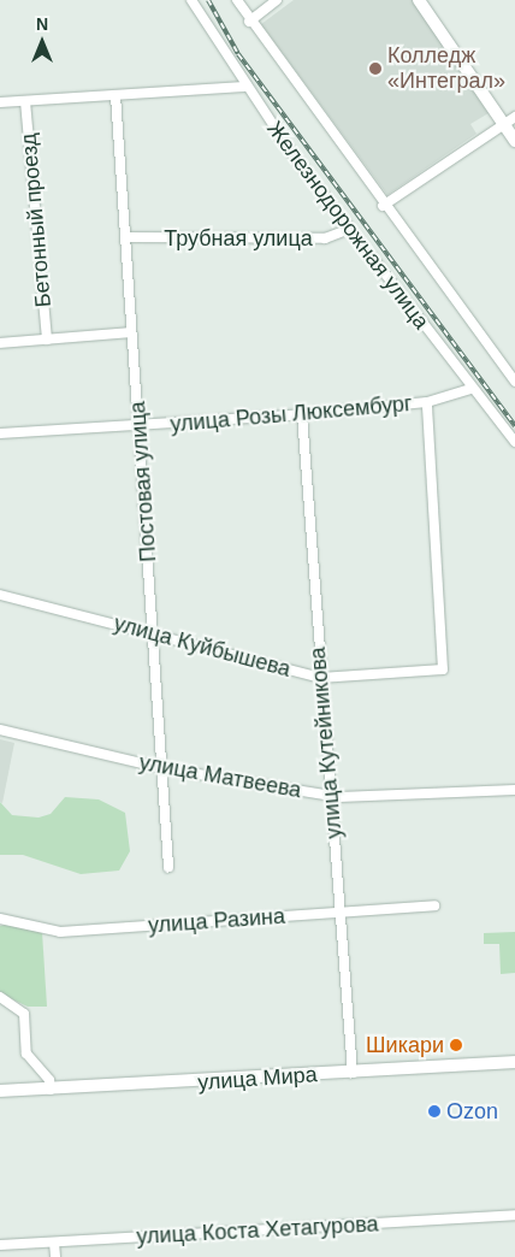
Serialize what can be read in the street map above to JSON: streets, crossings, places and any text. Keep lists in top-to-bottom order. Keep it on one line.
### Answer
{"streets":{"main road":["улица Мира"],"street":["Бетонный проезд","Железнодорожная улица","Трубная улица","улица Розы Люксембург","Постовая улица","улица Куйбышева","улица Кутейникова","улица Матвеева","улица Разина","улица Коста Хетагурова"]},"crossings":[["Железнодорожная улица","Трубная улица"],["Железнодорожная улица","улица Розы Люксембург"],["Трубная улица","Постовая улица"],["улица Розы Люксембург","Постовая улица"],["улица Розы Люксембург","улица Куйбышева"],["улица Розы Люксембург","улица Кутейникова"],["Постовая улица","улица Куйбышева"],["Постовая улица","улица Матвеева"],["улица Куйбышева","улица Кутейникова"],["улица Кутейникова","улица Матвеева"],["улица Кутейникова","улица Разина"],["улица Кутейникова","улица Мира"]],"places":["Колледж «Интеграл»","Шикари","Ozon"],"north":"top"}
